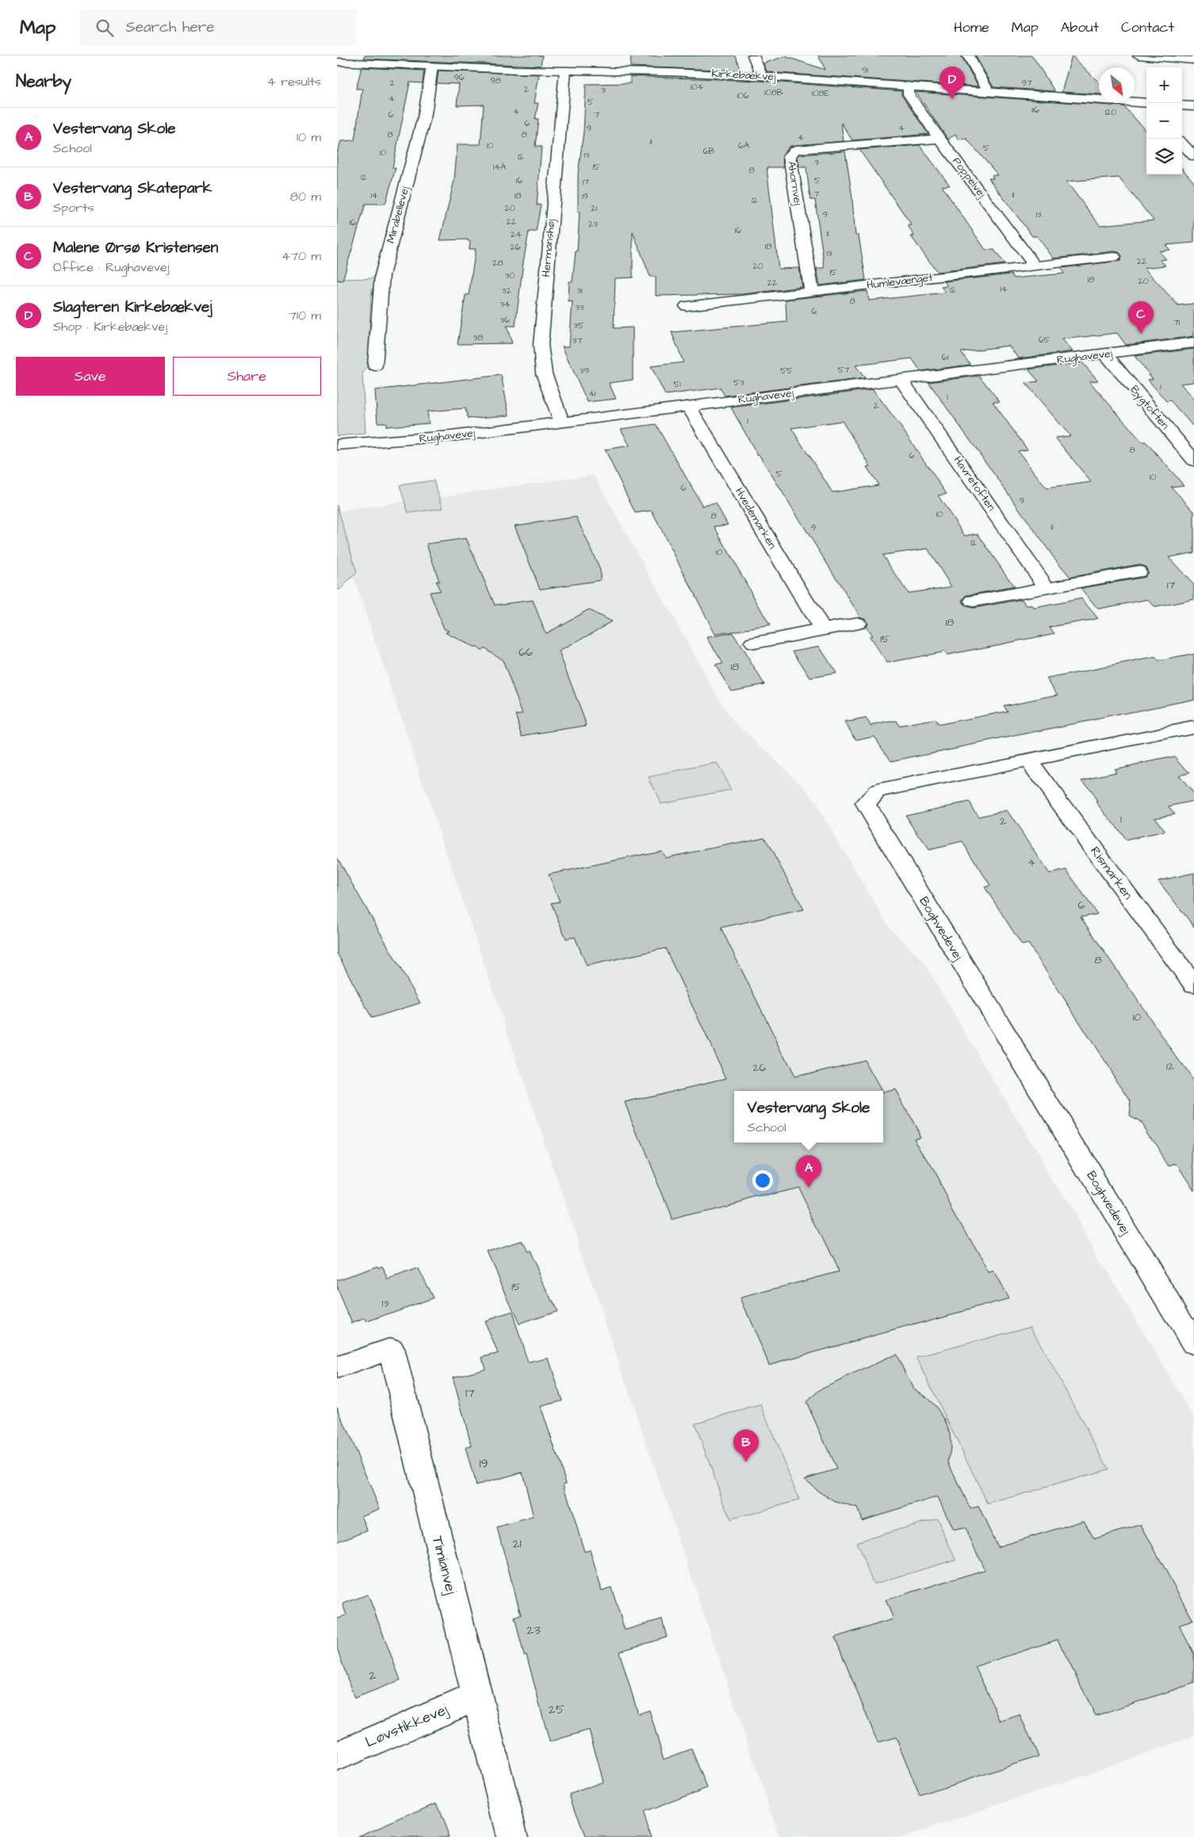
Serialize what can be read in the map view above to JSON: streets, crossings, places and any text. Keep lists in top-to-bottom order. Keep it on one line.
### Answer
{"streets":{"street":["Kirkebækvej","Poppelvej","Ahornvej","Mirabellevej","Hermanshøj","Humlevænget","Rughavevej","Bygtoften","Havretoften","Hvedemarken","Rismarken","Boghvedevej","Timianvej","Løvstikkevej"]},"crossings":[["Kirkebækvej","Poppelvej"],["Kirkebækvej","Mirabellevej"],["Kirkebækvej","Hermanshøj"],["Poppelvej","Ahornvej"],["Poppelvej","Humlevænget"],["Ahornvej","Humlevænget"],["Hermanshøj","Rughavevej"],["Rughavevej","Bygtoften"],["Rughavevej","Havretoften"],["Rughavevej","Hvedemarken"],["Rismarken","Boghvedevej"],["Timianvej","Løvstikkevej"]],"house_numbers":["91","96","98","2","97","104","2","3","108B","108E","106","4","5","116","4","120","6","7","6","9","4","8","8","4","11","10","6A","5","6B","10","13","12","3","14A","15","8","12","16","5","17","7","11","14","18","19","12","20","21","9","13","22","16","23","16","11","24","18","26","13","22","28","20","15","30","18","20","22","14","12","32","31","8","34","33","6","36","71","35","38","65","37","61","57","39","55","53","51","1","41","1","2","1","8","6","5","10","6","9","10","8","11","9","12","10","17","18","15","66","18","1","2","4","6","8","10","12","26","15","13","17","19","21","23","2","25"],"north":"bottom right","page":{"header":"Map","search":"Search here","nav":["Home","Map","About","Contact"],"heading":["Nearby","4 results"],"pins":["D","C","A","B"],"map_buttons":["+","−"],"list":[{"mark":"A","name":"Vestervang Skole","note":"School","value":"10 m"},{"mark":"B","name":"Vestervang Skatepark","note":"Sports","value":"80 m"},{"mark":"C","name":"Malene Ørsø Kristensen","note":"Office · Rughavevej","value":"470 m"},{"mark":"D","name":"Slagteren Kirkebækvej","note":"Shop · Kirkebækvej","value":"710 m"}],"buttons":["Save","Share"],"popup":["Vestervang Skole","School"]}}
